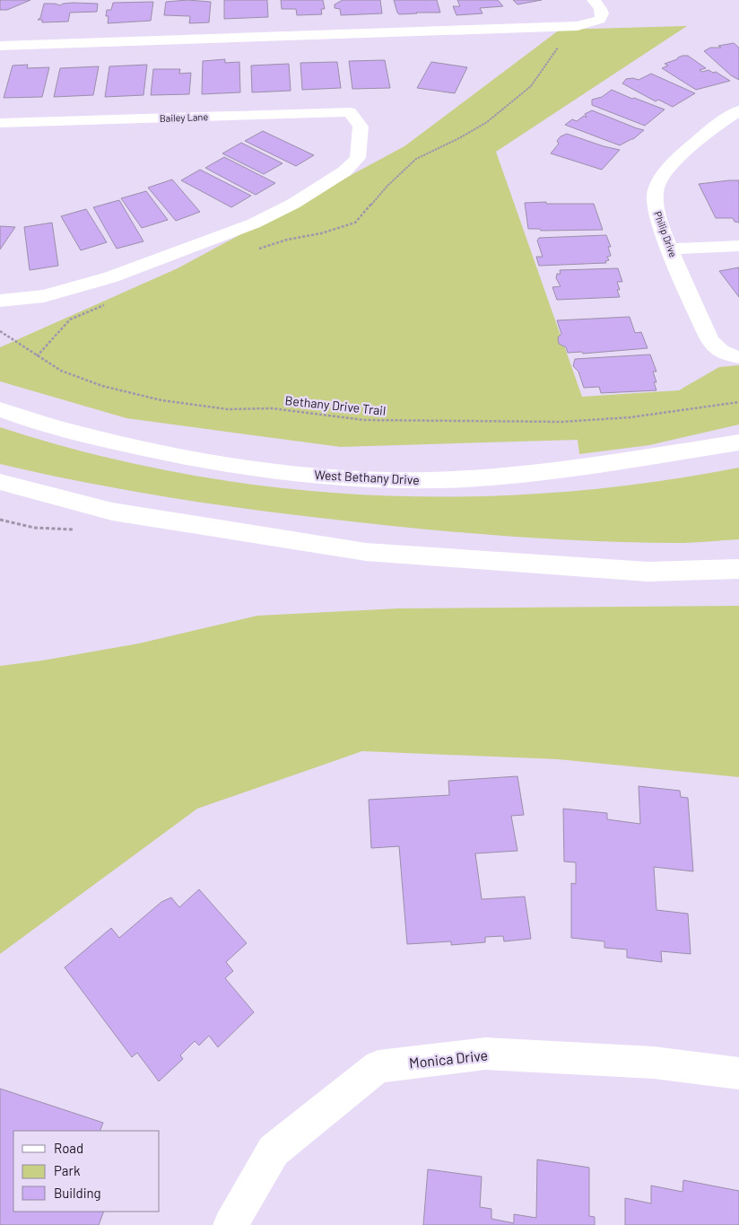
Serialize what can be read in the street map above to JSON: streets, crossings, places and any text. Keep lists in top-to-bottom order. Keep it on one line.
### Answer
{"streets":{"street":["Bailey Lane","Philip Drive","West Bethany Drive","Monica Drive"],"path":["Bethany Drive Trail"]},"legend":["Road","Park","Building"]}
